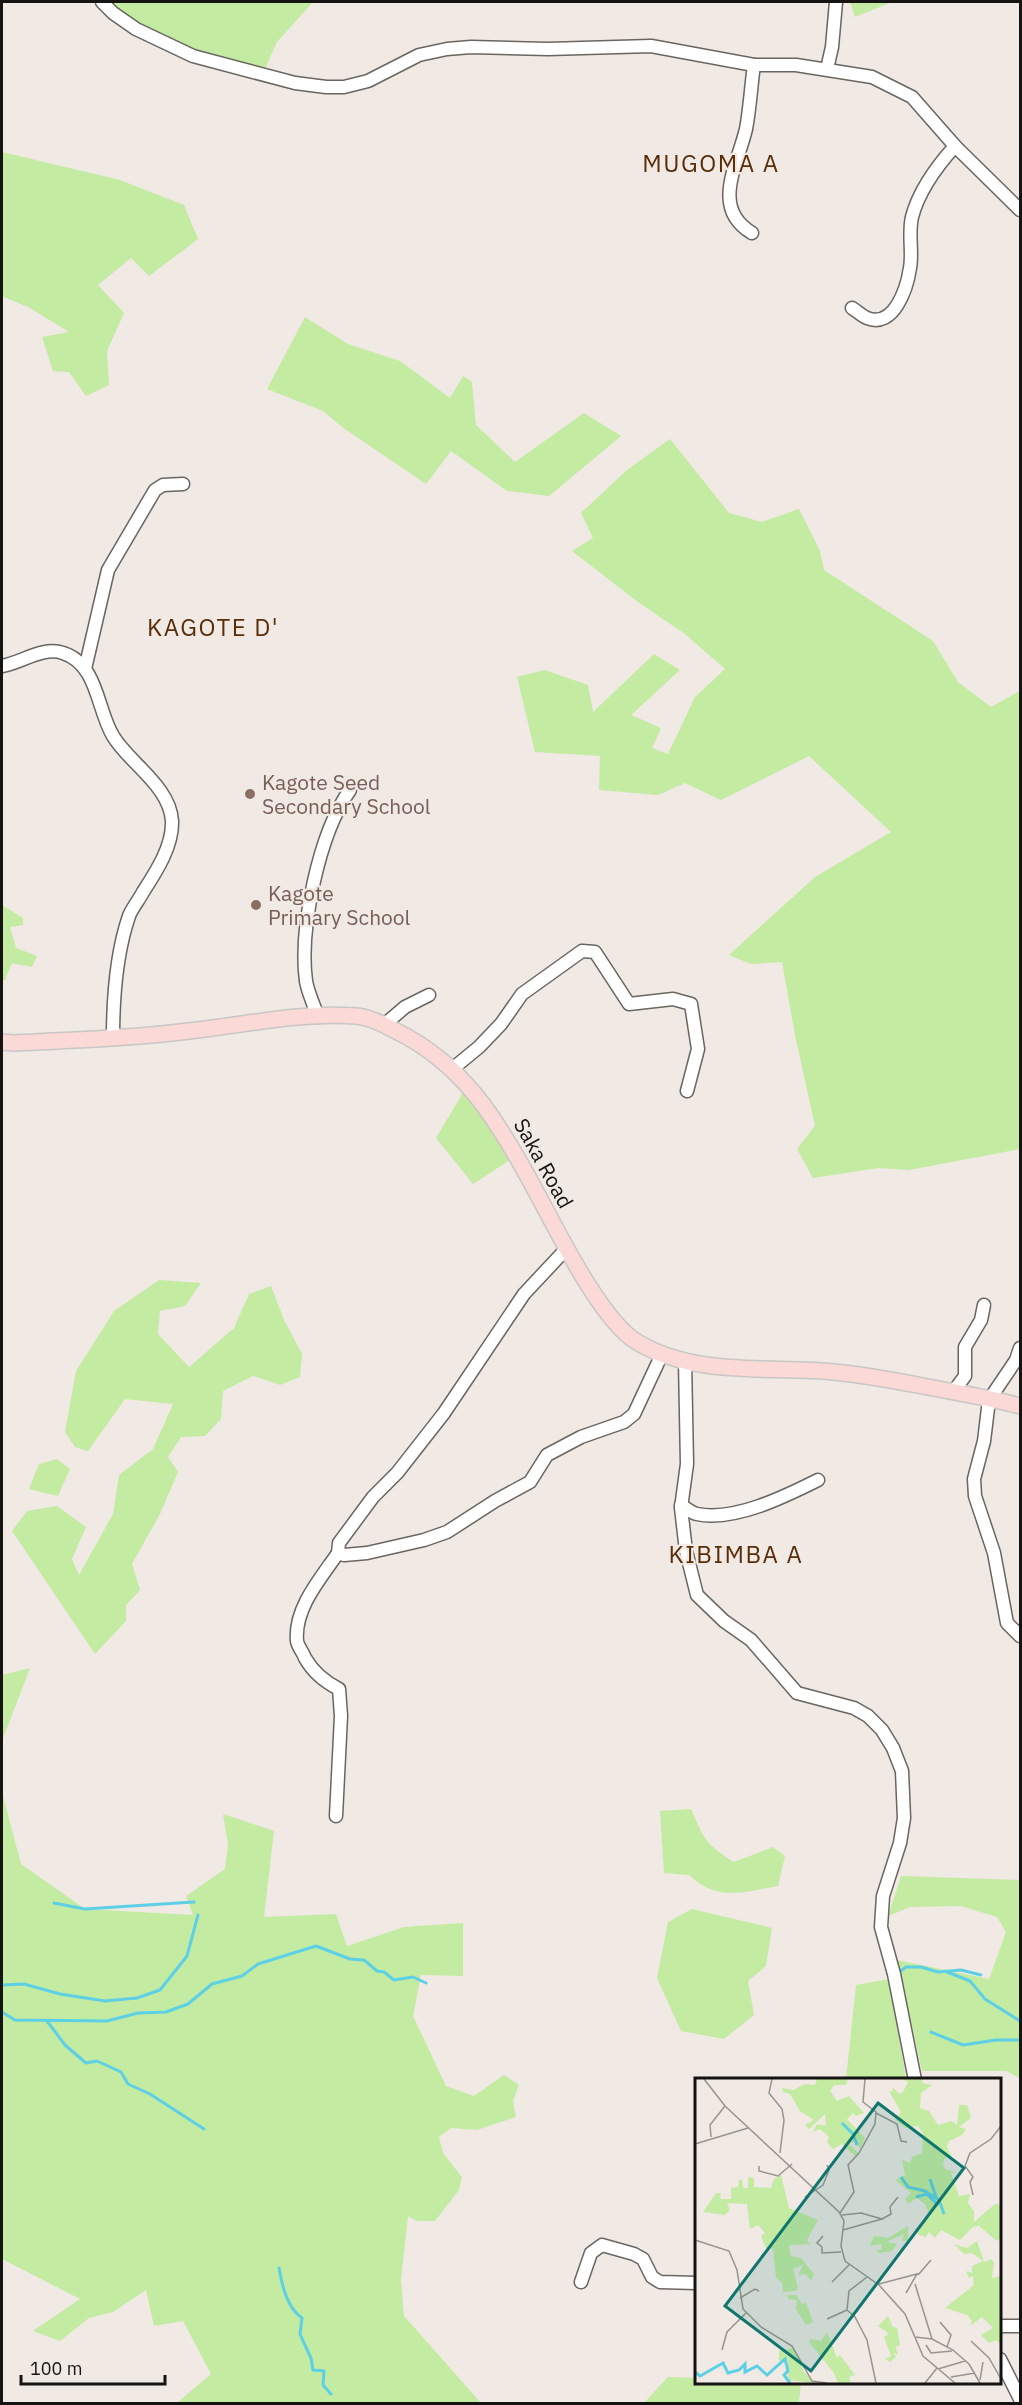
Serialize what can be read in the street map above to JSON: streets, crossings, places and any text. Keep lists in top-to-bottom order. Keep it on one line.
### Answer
{"streets":{"main road":["Saka Road"]},"districts":["MUGOMA A","KAGOTE D'","KIBIMBA A"],"places":["Kagote Seed Secondary School","Kagote Primary School"],"scale_bar":"100 m"}
